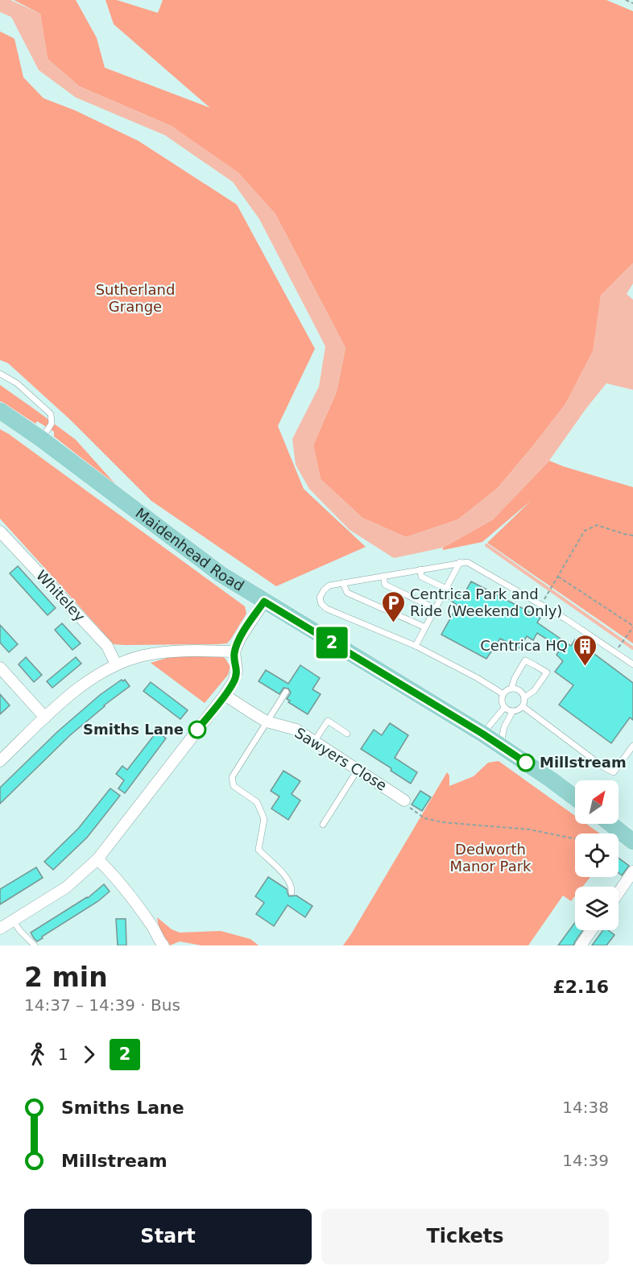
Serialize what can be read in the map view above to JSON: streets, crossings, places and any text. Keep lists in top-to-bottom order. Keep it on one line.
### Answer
{"streets":{"main road":["Maidenhead Road"],"street":["Whiteley","Sawyers Close"]},"parks":["Sutherland Grange","Dedworth Manor Park"],"places":{"parking":["Centrica Park and Ride (Weekend Only)"],"building":["Centrica HQ"],"other":["Smiths Lane","Millstream"]},"lines":["bus line 2"],"north":"top right","page":{"on_map":"2","heading":["2 min","14:37 – 14:39 · Bus","£2.16"],"legs":["1","2"],"list":[{"name":"Smiths Lane","value":"14:38"},{"name":"Millstream","value":"14:39"}],"buttons":["Start","Tickets"]}}
